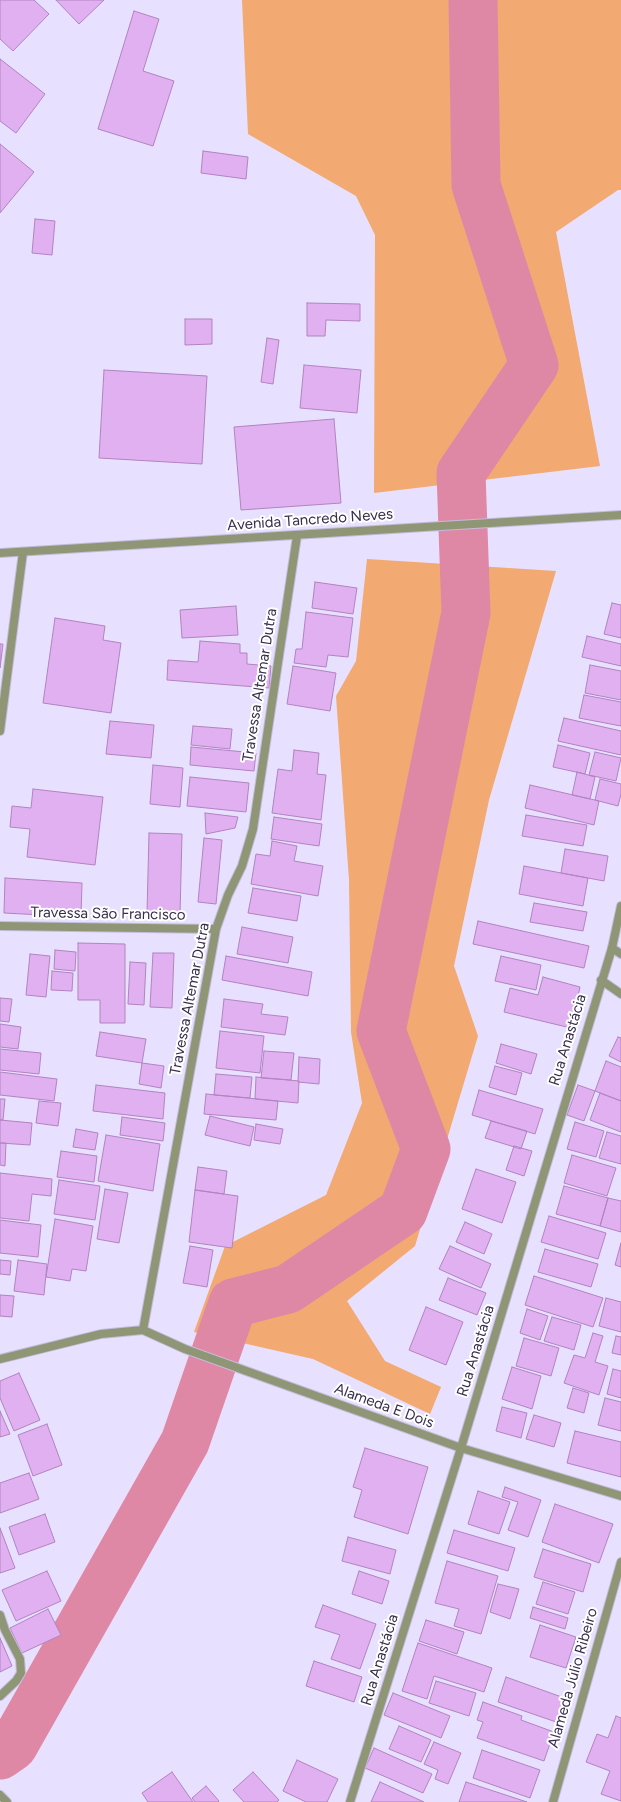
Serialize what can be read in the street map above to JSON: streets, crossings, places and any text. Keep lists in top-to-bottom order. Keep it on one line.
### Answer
{"streets":{"street":["Avenida Tancredo Neves","Travessa Altemar Dutra","Travessa São Francisco","Rua Anastácia","Alameda E Dois","Alameda Júlio Ribeiro"]},"crossings":[["Avenida Tancredo Neves","Travessa Altemar Dutra"],["Travessa Altemar Dutra","Travessa São Francisco"],["Travessa Altemar Dutra","Alameda E Dois"],["Rua Anastácia","Alameda E Dois"]]}
